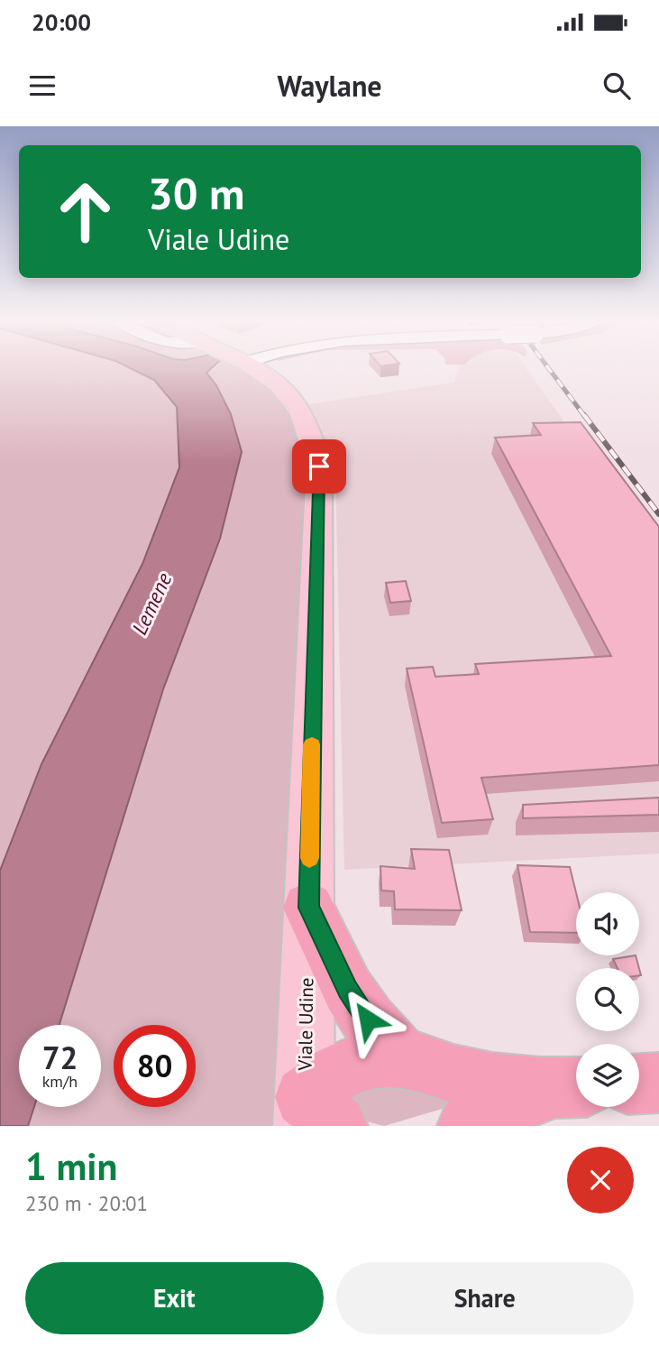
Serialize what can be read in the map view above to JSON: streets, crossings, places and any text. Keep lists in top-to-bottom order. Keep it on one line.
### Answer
{"streets":{"main road":["Viale Udine"]},"water":["Lemene"],"page":{"status":"20:00","header":"Waylane","turn":["30 m","Viale Udine"],"speed":"72 km/h","limit":"80","heading":["1 min","230 m · 20:01"],"buttons":["Exit","Share"]}}
